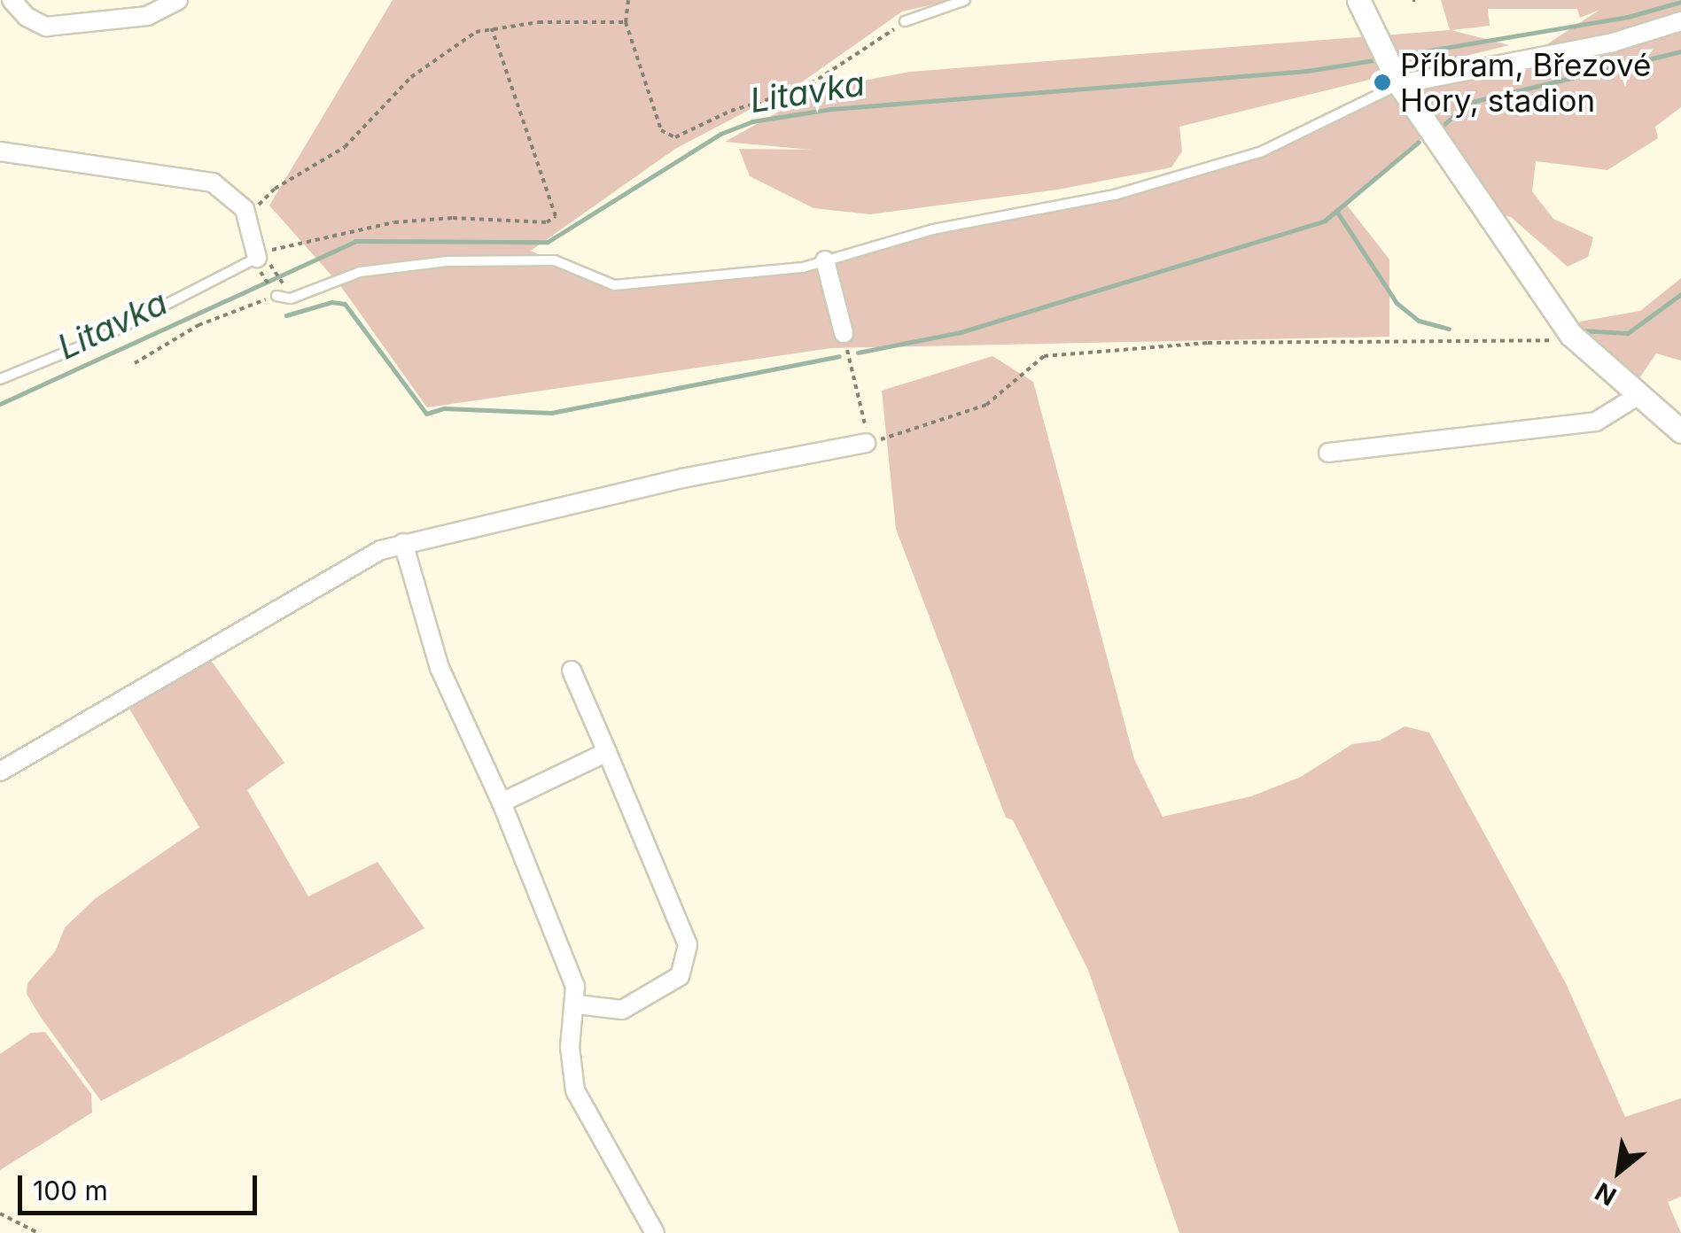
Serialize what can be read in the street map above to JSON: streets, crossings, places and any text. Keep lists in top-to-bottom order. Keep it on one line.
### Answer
{"water":["Litavka"],"places":["Příbram, Březové Hory, stadion"],"scale_bar":"100 m","north":"bottom left"}
